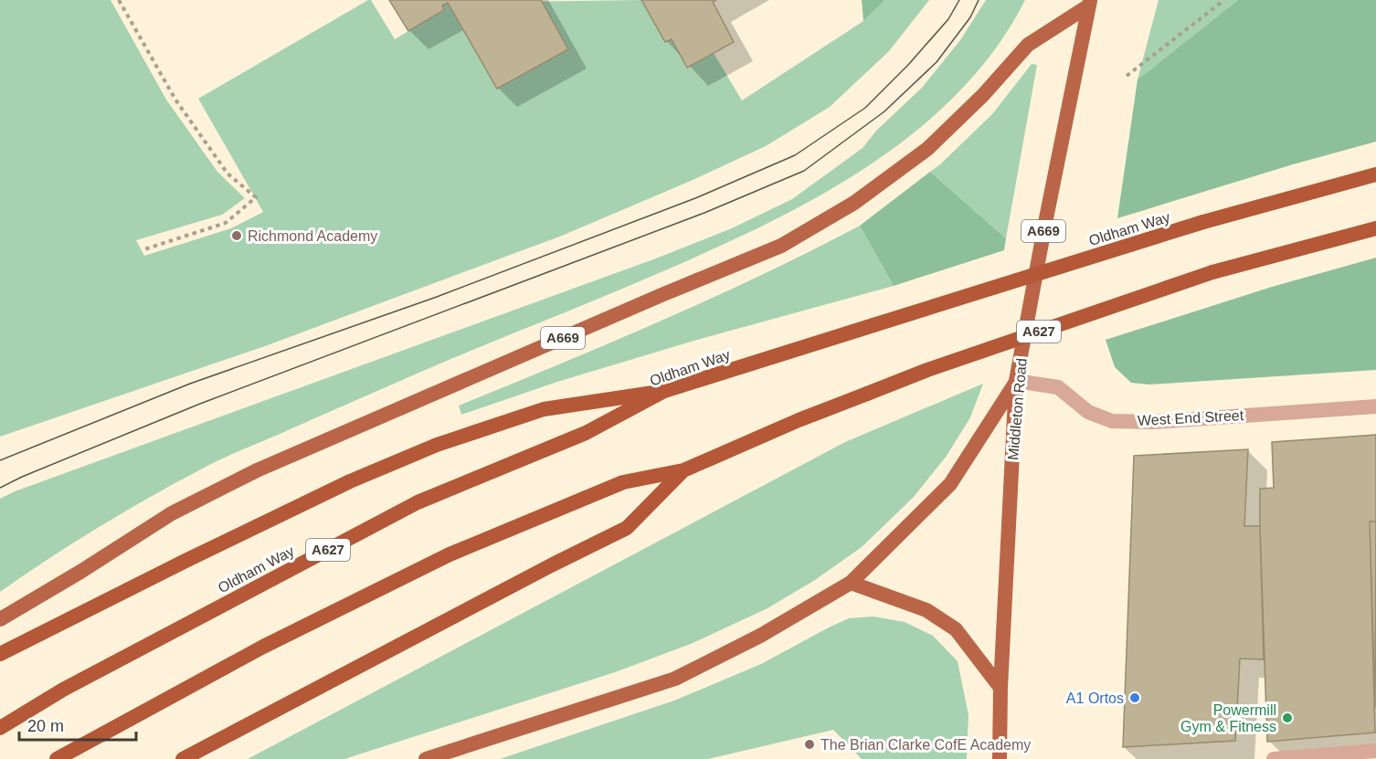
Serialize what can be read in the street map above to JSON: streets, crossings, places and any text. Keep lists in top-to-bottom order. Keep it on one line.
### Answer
{"streets":{"highway":["Oldham Way","A627"],"main road":["A669","Middleton Road"],"street":["West End Street"]},"crossings":[["Oldham Way","A627"],["A669","Middleton Road"],["A669","West End Street"],["Middleton Road","West End Street"]],"places":["Richmond Academy","A1 Ortos","Powermill Gym & Fitness","The Brian Clarke CofE Academy"],"scale_bar":"20 m"}
